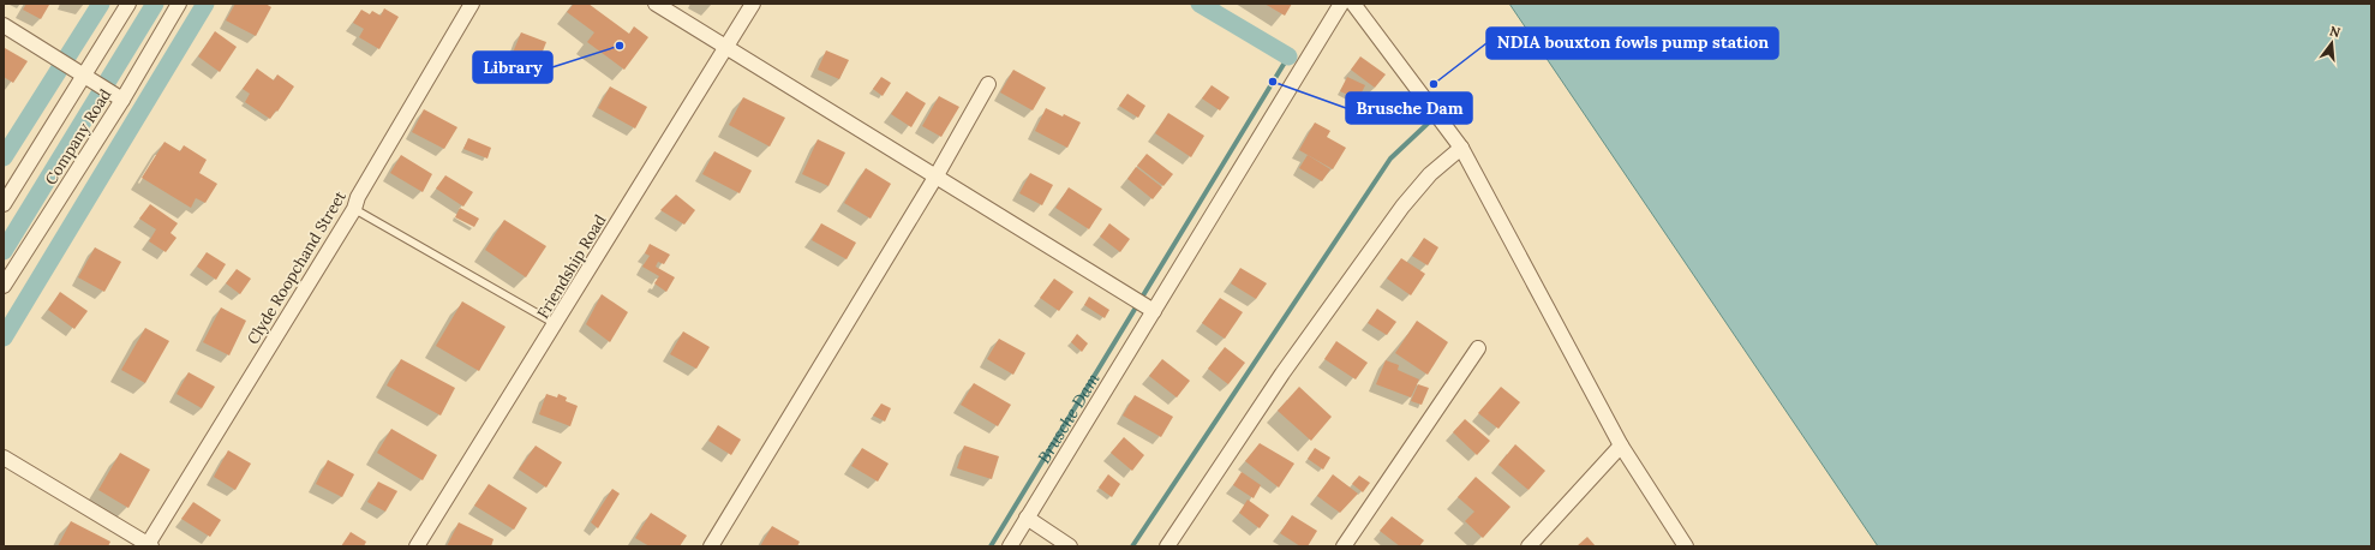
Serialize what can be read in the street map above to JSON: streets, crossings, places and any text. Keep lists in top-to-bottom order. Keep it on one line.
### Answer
{"streets":{"street":["Company Road","Friendship Road","Clyde Roopchand Street"]},"water":["Brusche Dam"],"places":["Library","Brusche Dam","NDIA bouxton fowls pump station"],"north":"top"}
